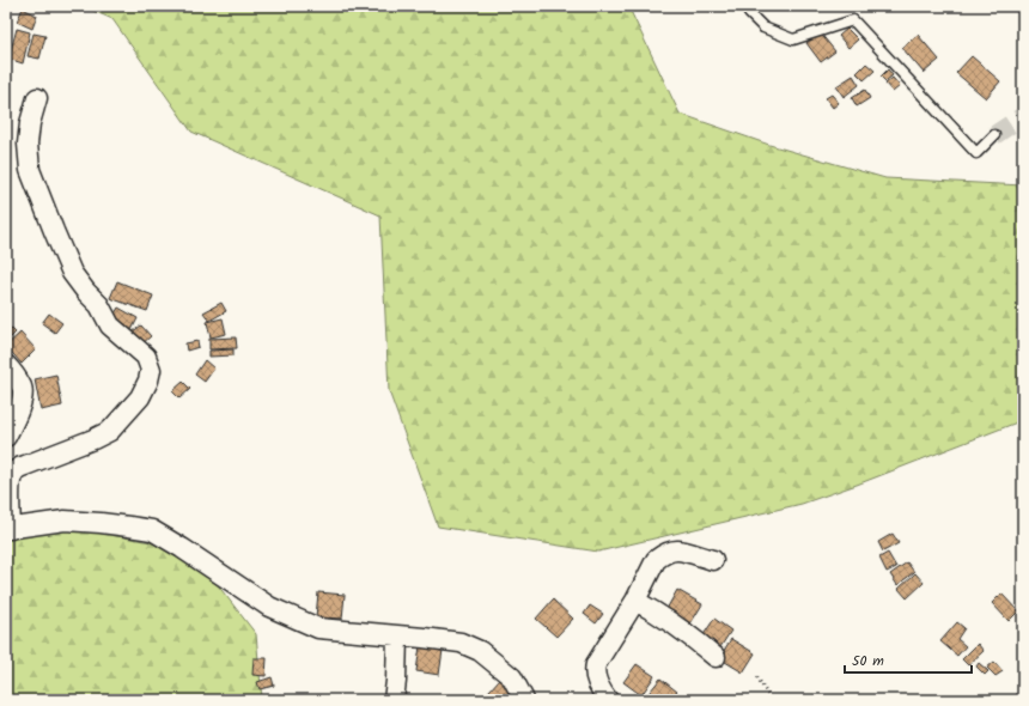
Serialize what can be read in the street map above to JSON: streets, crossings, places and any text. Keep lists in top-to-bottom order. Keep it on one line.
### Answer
{"scale_bar":"50 m"}
